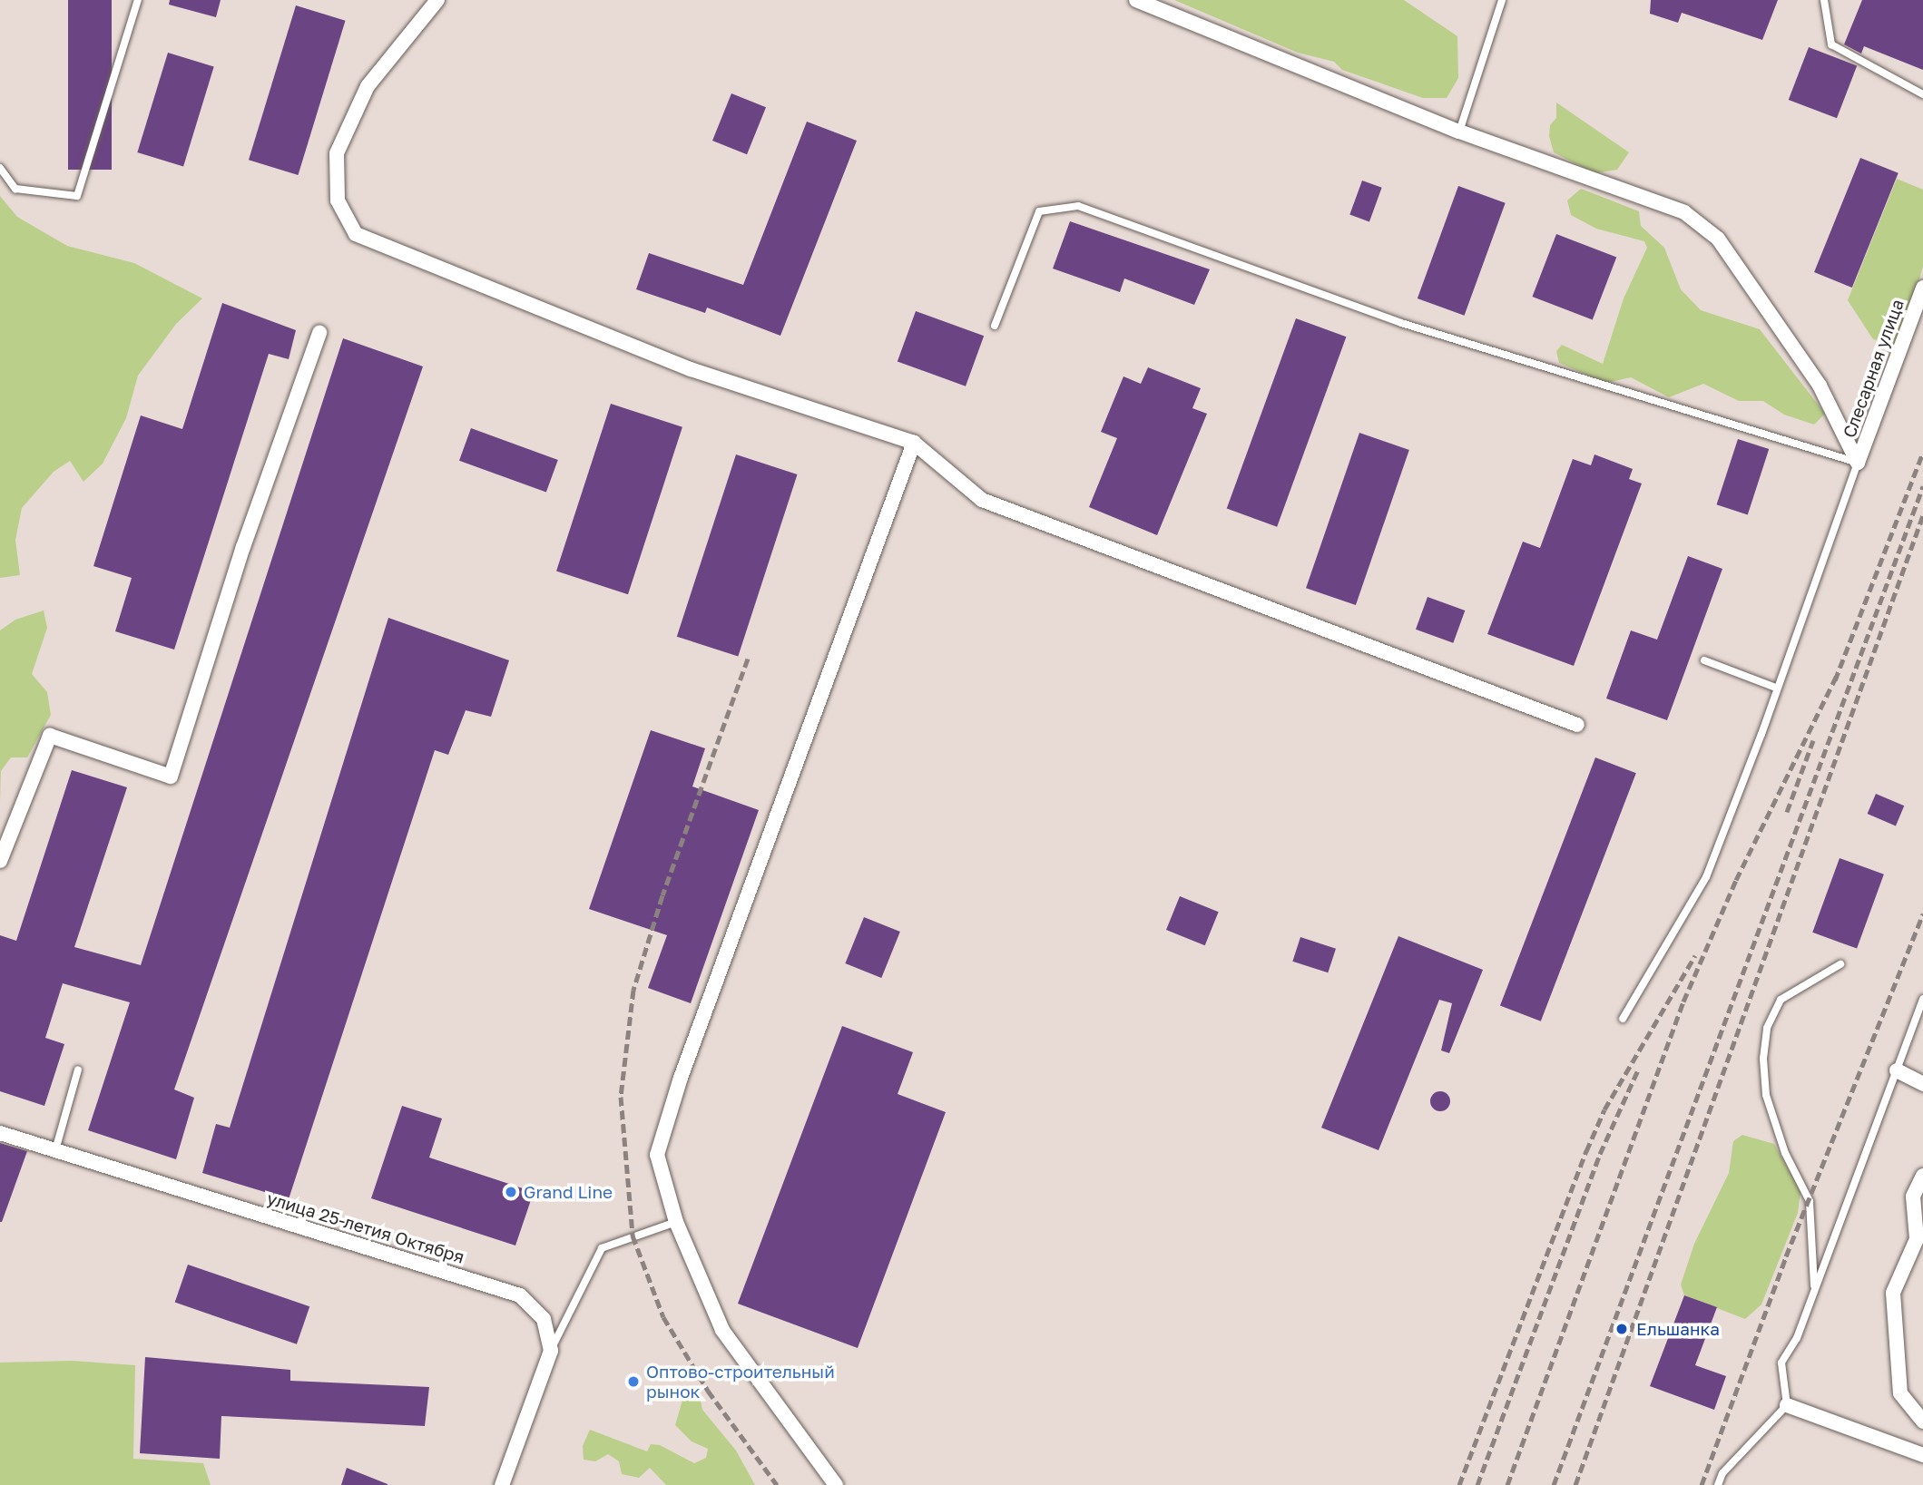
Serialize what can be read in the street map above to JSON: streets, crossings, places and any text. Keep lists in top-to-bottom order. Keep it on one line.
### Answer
{"streets":{"street":["Слесарная улица","улица 25-летия Октября"]},"places":["Grand Line","Ельшанка","Оптово-строительный рынок"]}
